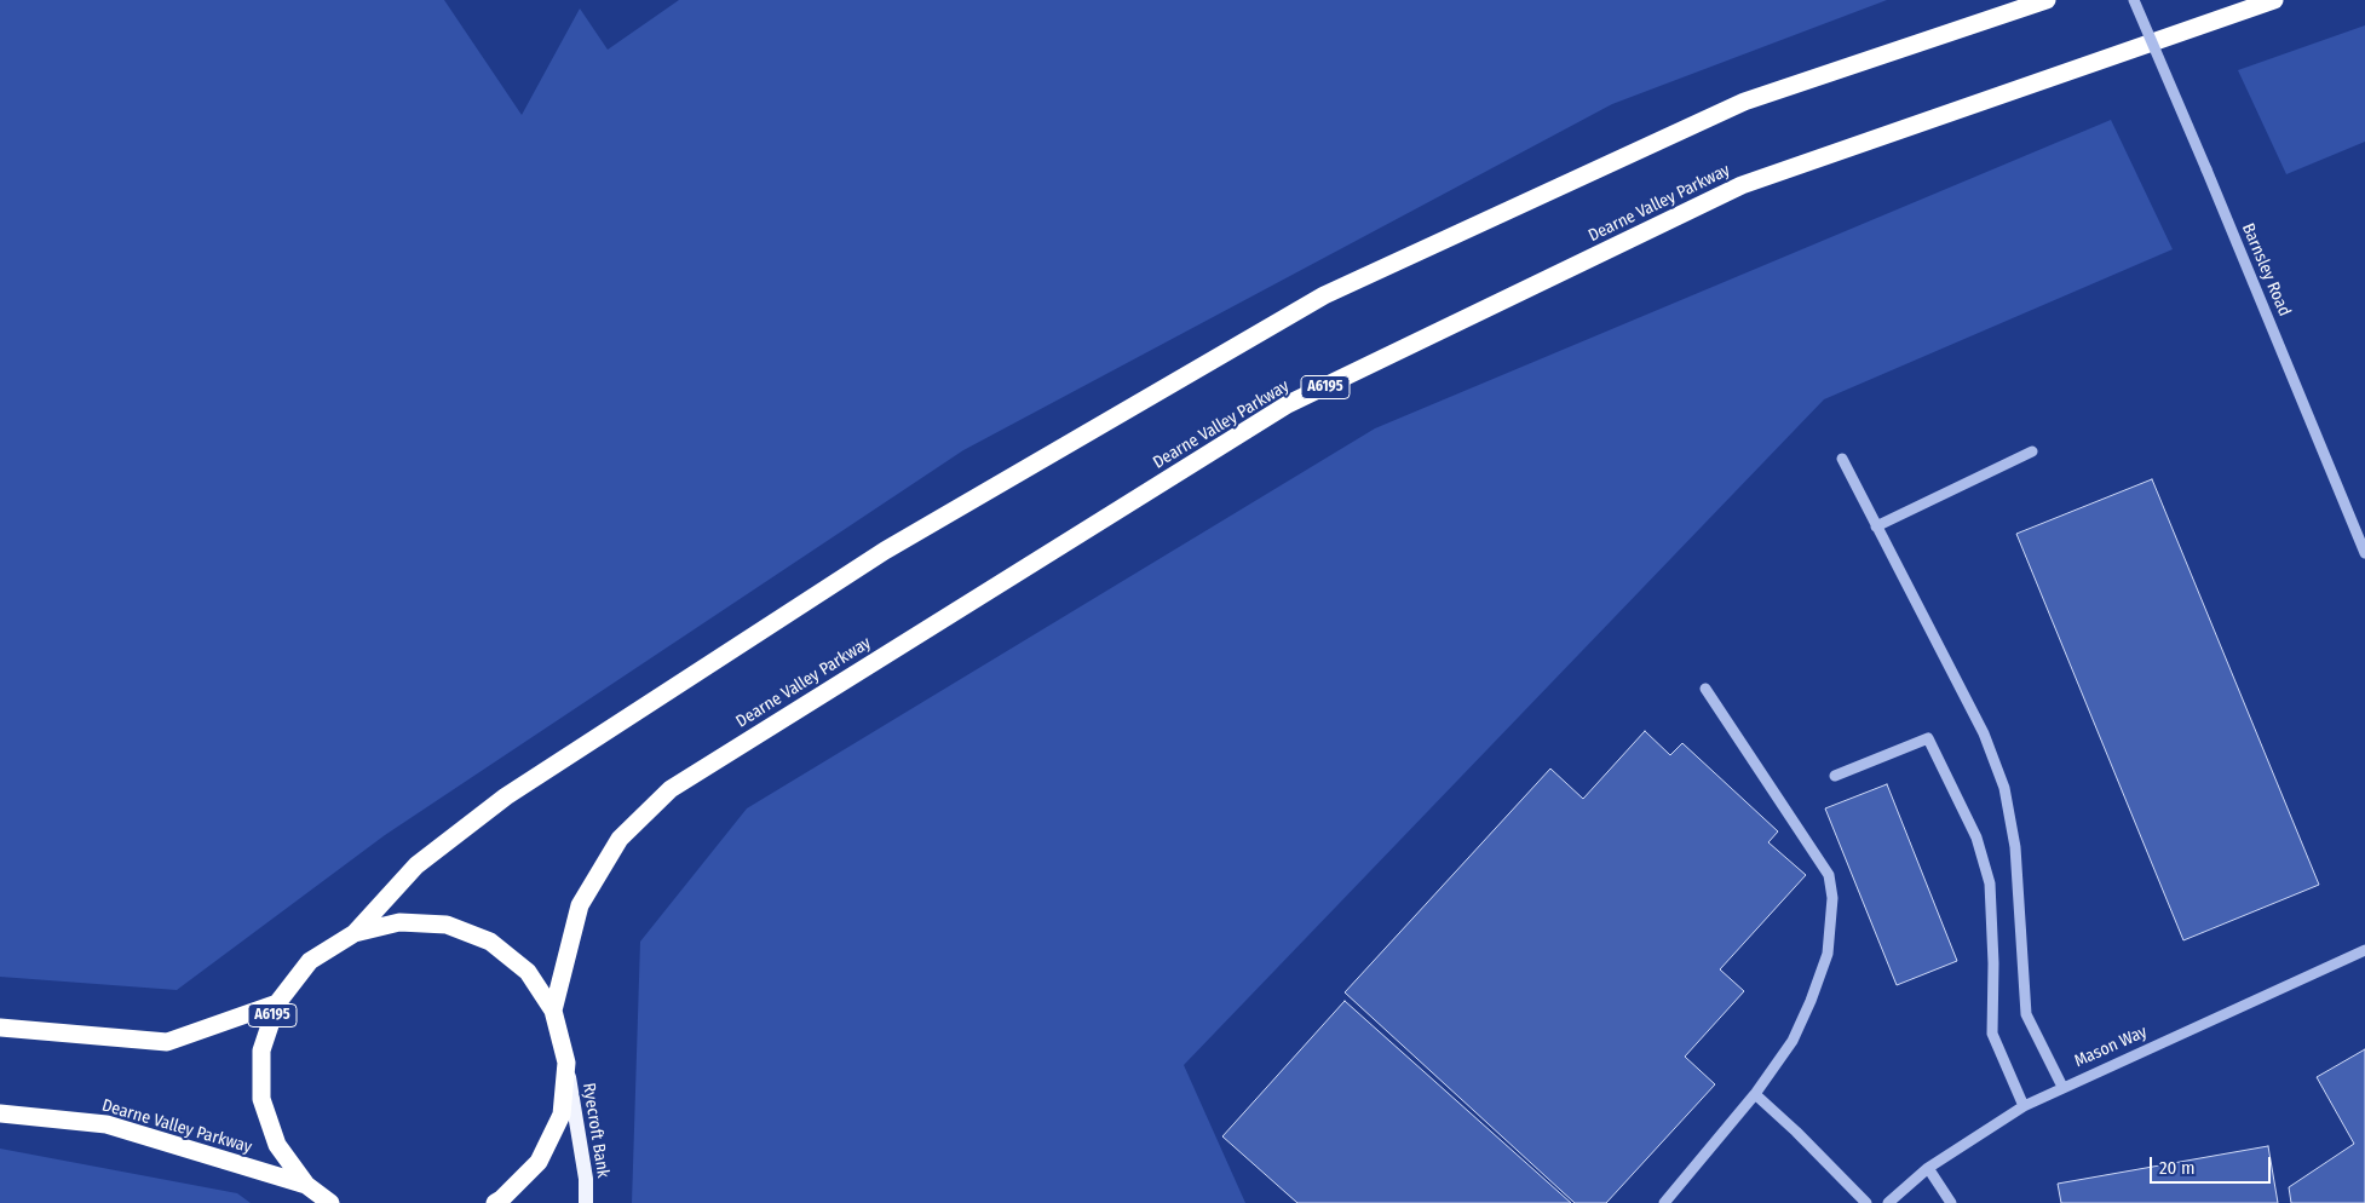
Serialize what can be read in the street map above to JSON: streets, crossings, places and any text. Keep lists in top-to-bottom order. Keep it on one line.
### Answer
{"streets":{"highway":["Dearne Valley Parkway","A6195"],"main road":["Ryecroft Bank"],"street":["Barnsley Road","Mason Way"]},"crossings":[["Dearne Valley Parkway","A6195"],["A6195","Ryecroft Bank"]],"scale_bar":"20 m"}
